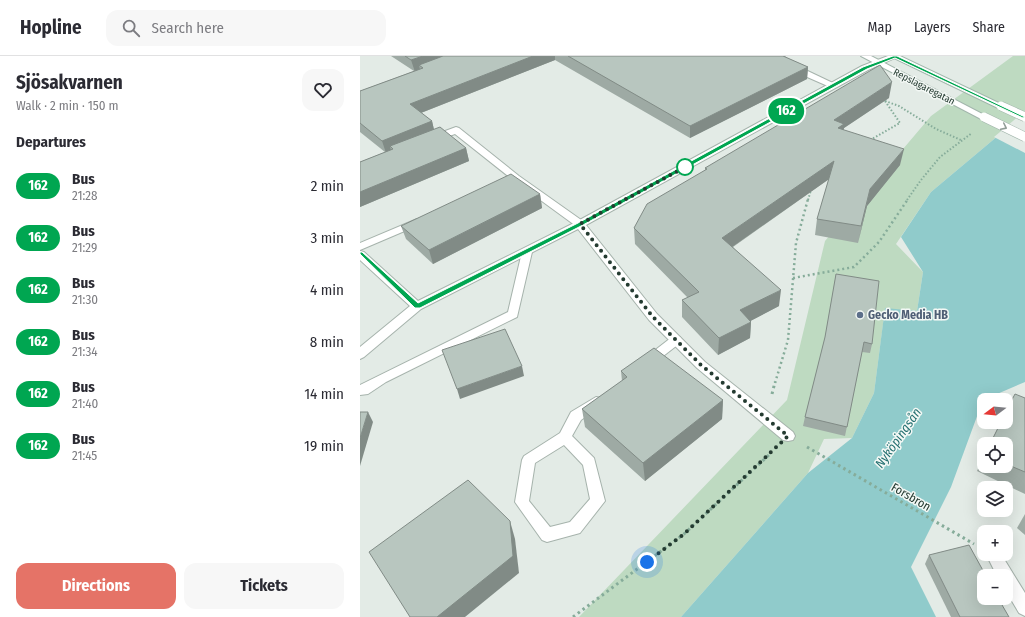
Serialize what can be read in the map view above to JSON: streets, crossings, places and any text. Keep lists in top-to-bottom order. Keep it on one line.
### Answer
{"streets":{"street":["Repslagaregatan"],"path":["Forsbron"]},"water":["Nyköpingsån"],"places":["Gecko Media HB"],"lines":["bus line 162"],"north":"left","page":{"header":"Hopline","search":"Search here","nav":["Map","Layers","Share"],"heading":[["Sjösakvarnen","Walk · 2 min · 150 m"],"Departures"],"on_map":"162","list":[{"mark":"162","name":"Bus","note":"21:28","value":"2 min"},{"mark":"162","name":"Bus","note":"21:29","value":"3 min"},{"mark":"162","name":"Bus","note":"21:30","value":"4 min"},{"mark":"162","name":"Bus","note":"21:34","value":"8 min"},{"mark":"162","name":"Bus","note":"21:40","value":"14 min"},{"mark":"162","name":"Bus","note":"21:45","value":"19 min"}],"map_buttons":["+","−"],"buttons":["Directions","Tickets"]}}
